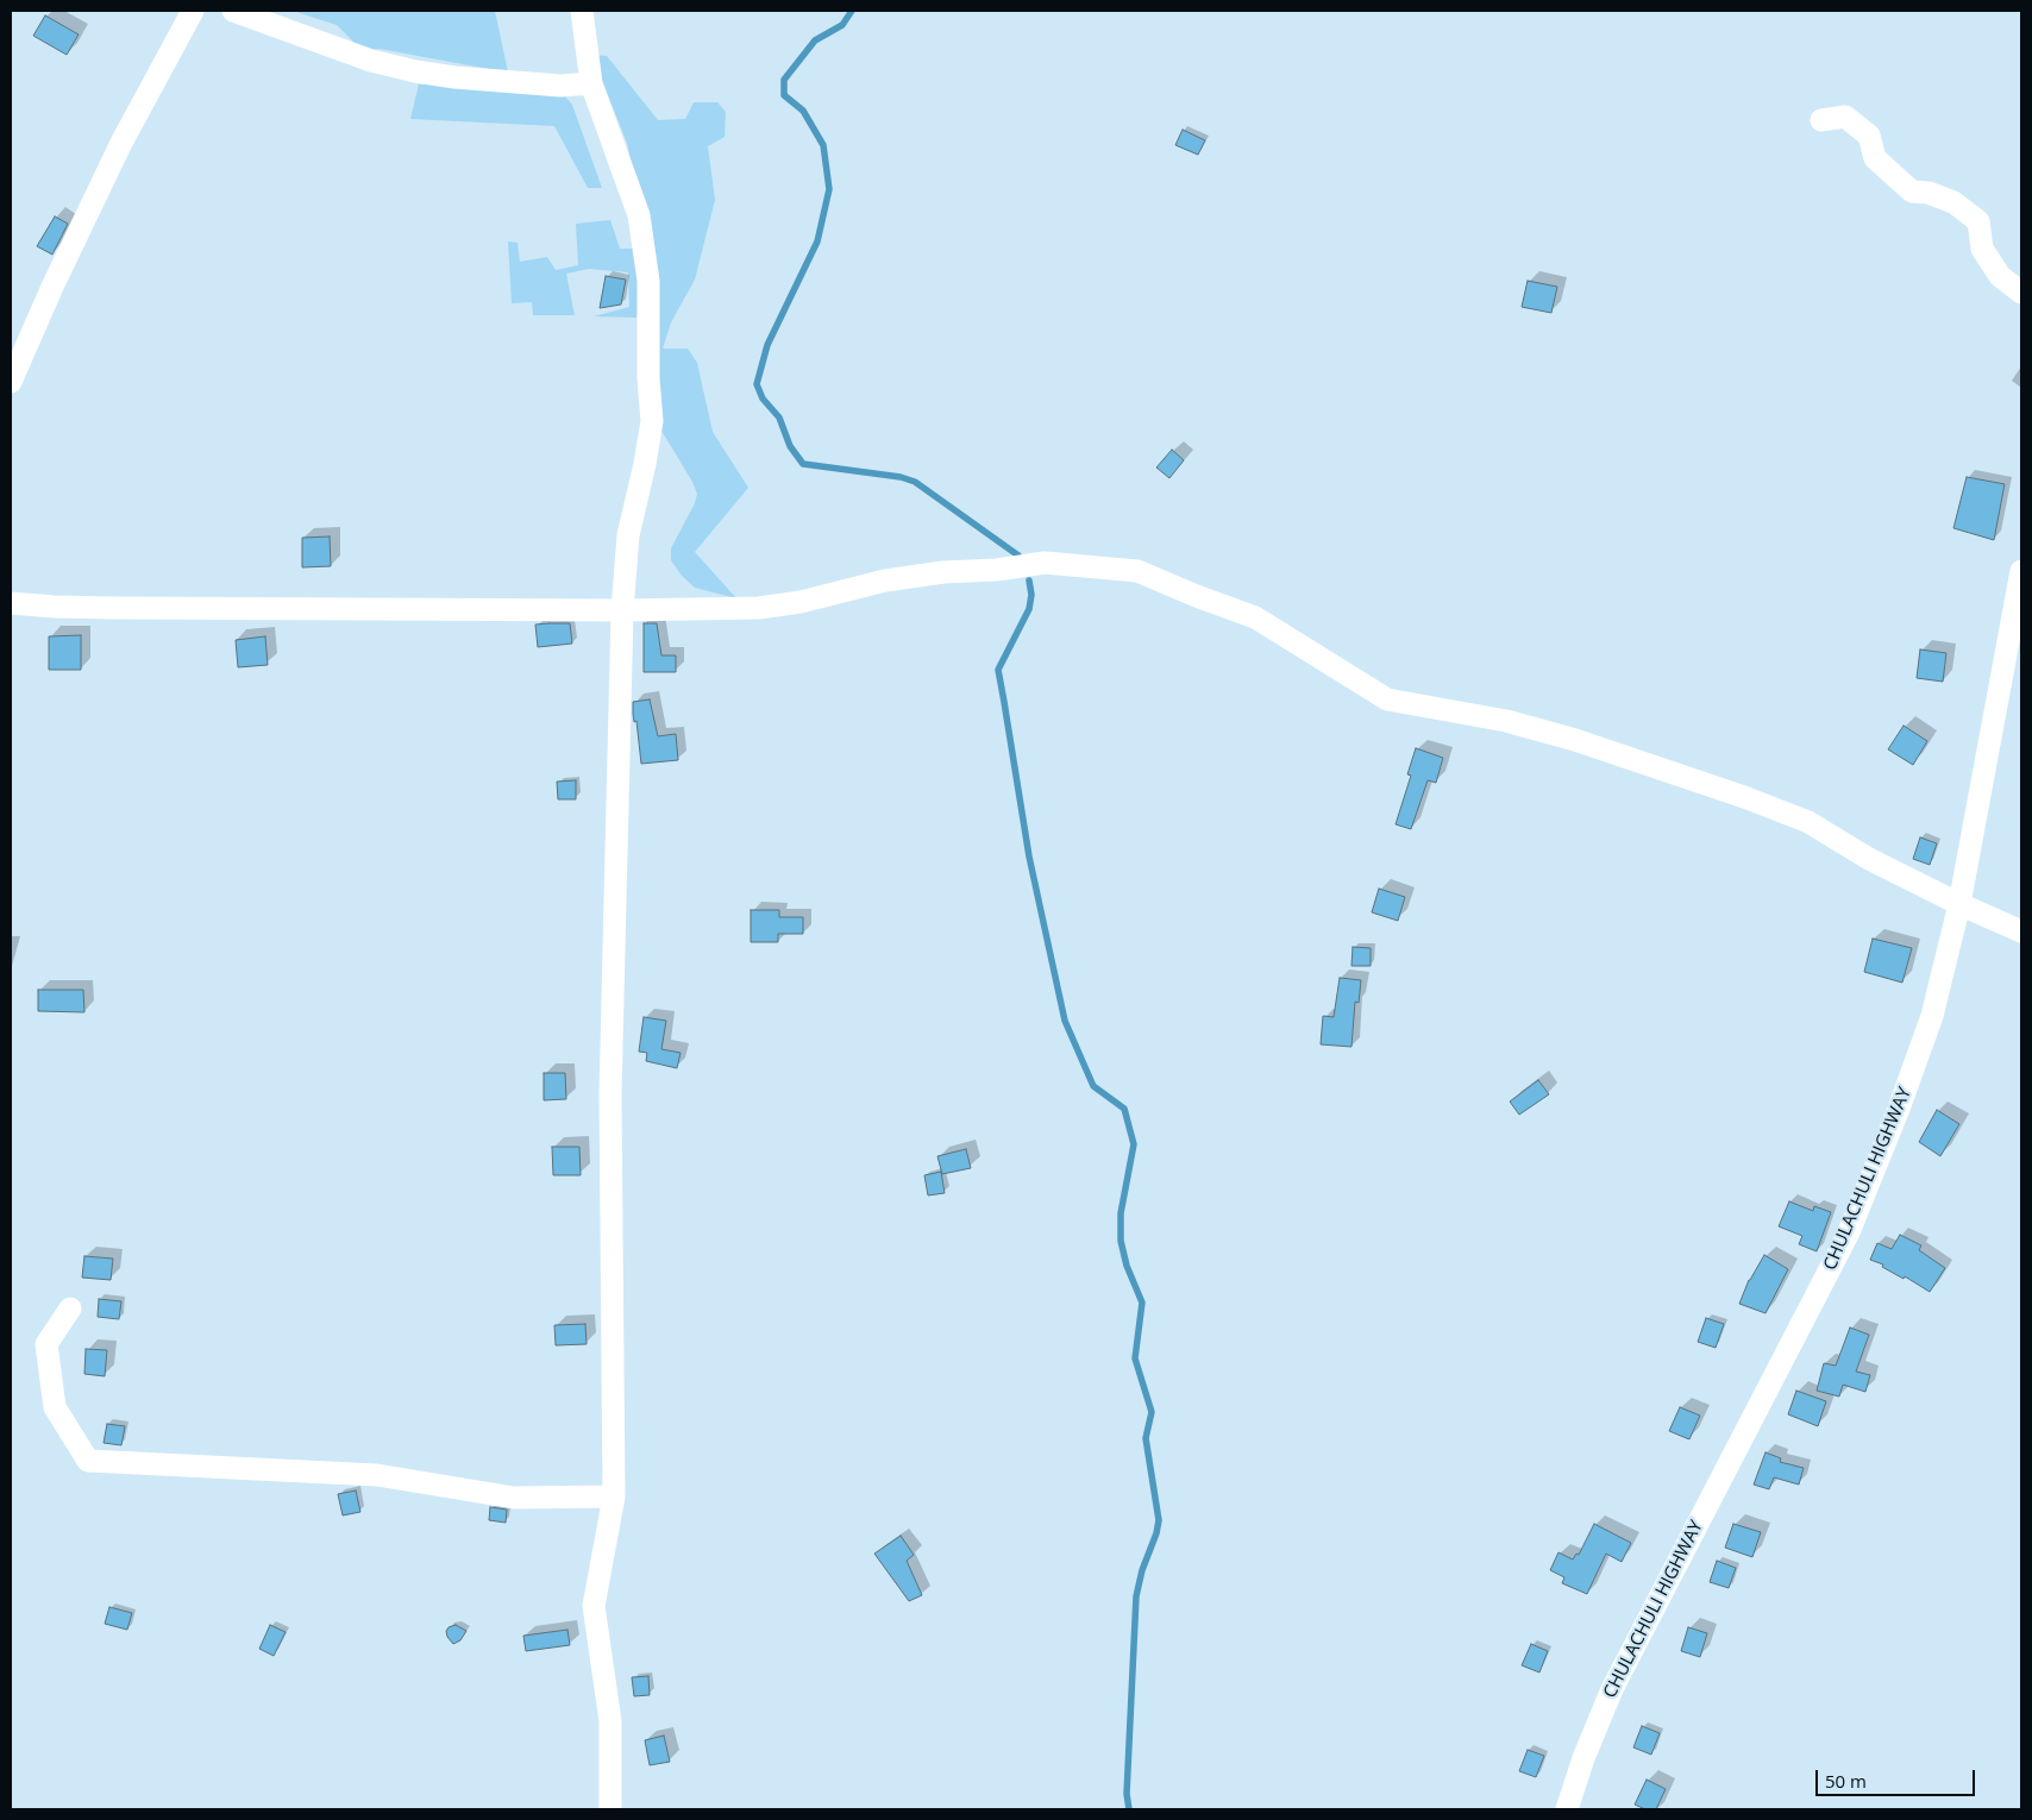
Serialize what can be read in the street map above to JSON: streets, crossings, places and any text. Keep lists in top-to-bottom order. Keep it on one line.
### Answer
{"streets":{"street":["CHULACHULI HIGHWAY"]},"scale_bar":"50 m"}
